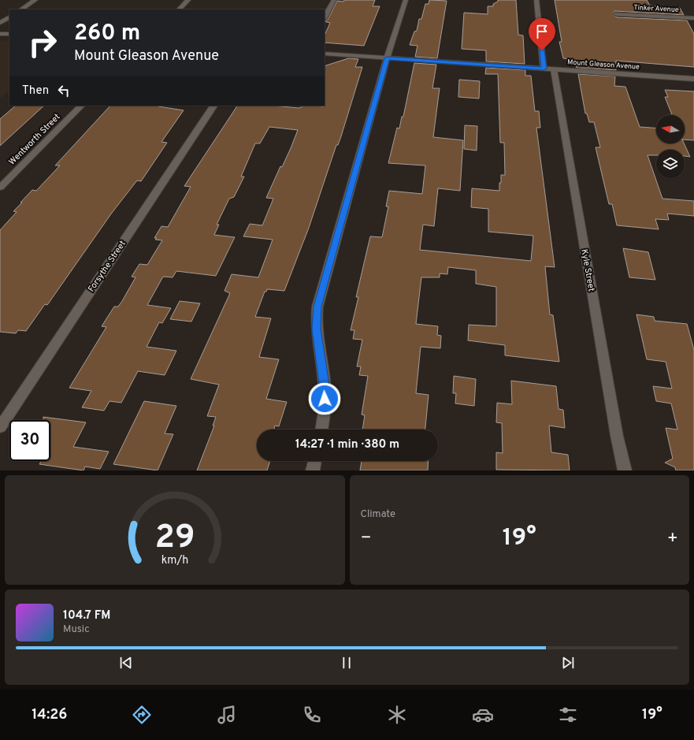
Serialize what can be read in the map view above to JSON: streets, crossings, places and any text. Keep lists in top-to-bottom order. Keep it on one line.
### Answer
{"streets":{"street":["Tinker Avenue","Mount Gleason Avenue","Wentworth Street","Forsythe Street","Kyle Street"]},"crossings":[["Mount Gleason Avenue","Kyle Street"]],"north":"left","page":{"turn":["260 m","Mount Gleason Avenue"],"then":"Then","limit":"30","trip":"14:27 · 1 min · 380 m","tile":"Climate","heat":["−","19°","+"],"song":["104.7 FM","Music"],"tabs":["14:26","19°"],"gauge":["29","km/h"]}}
